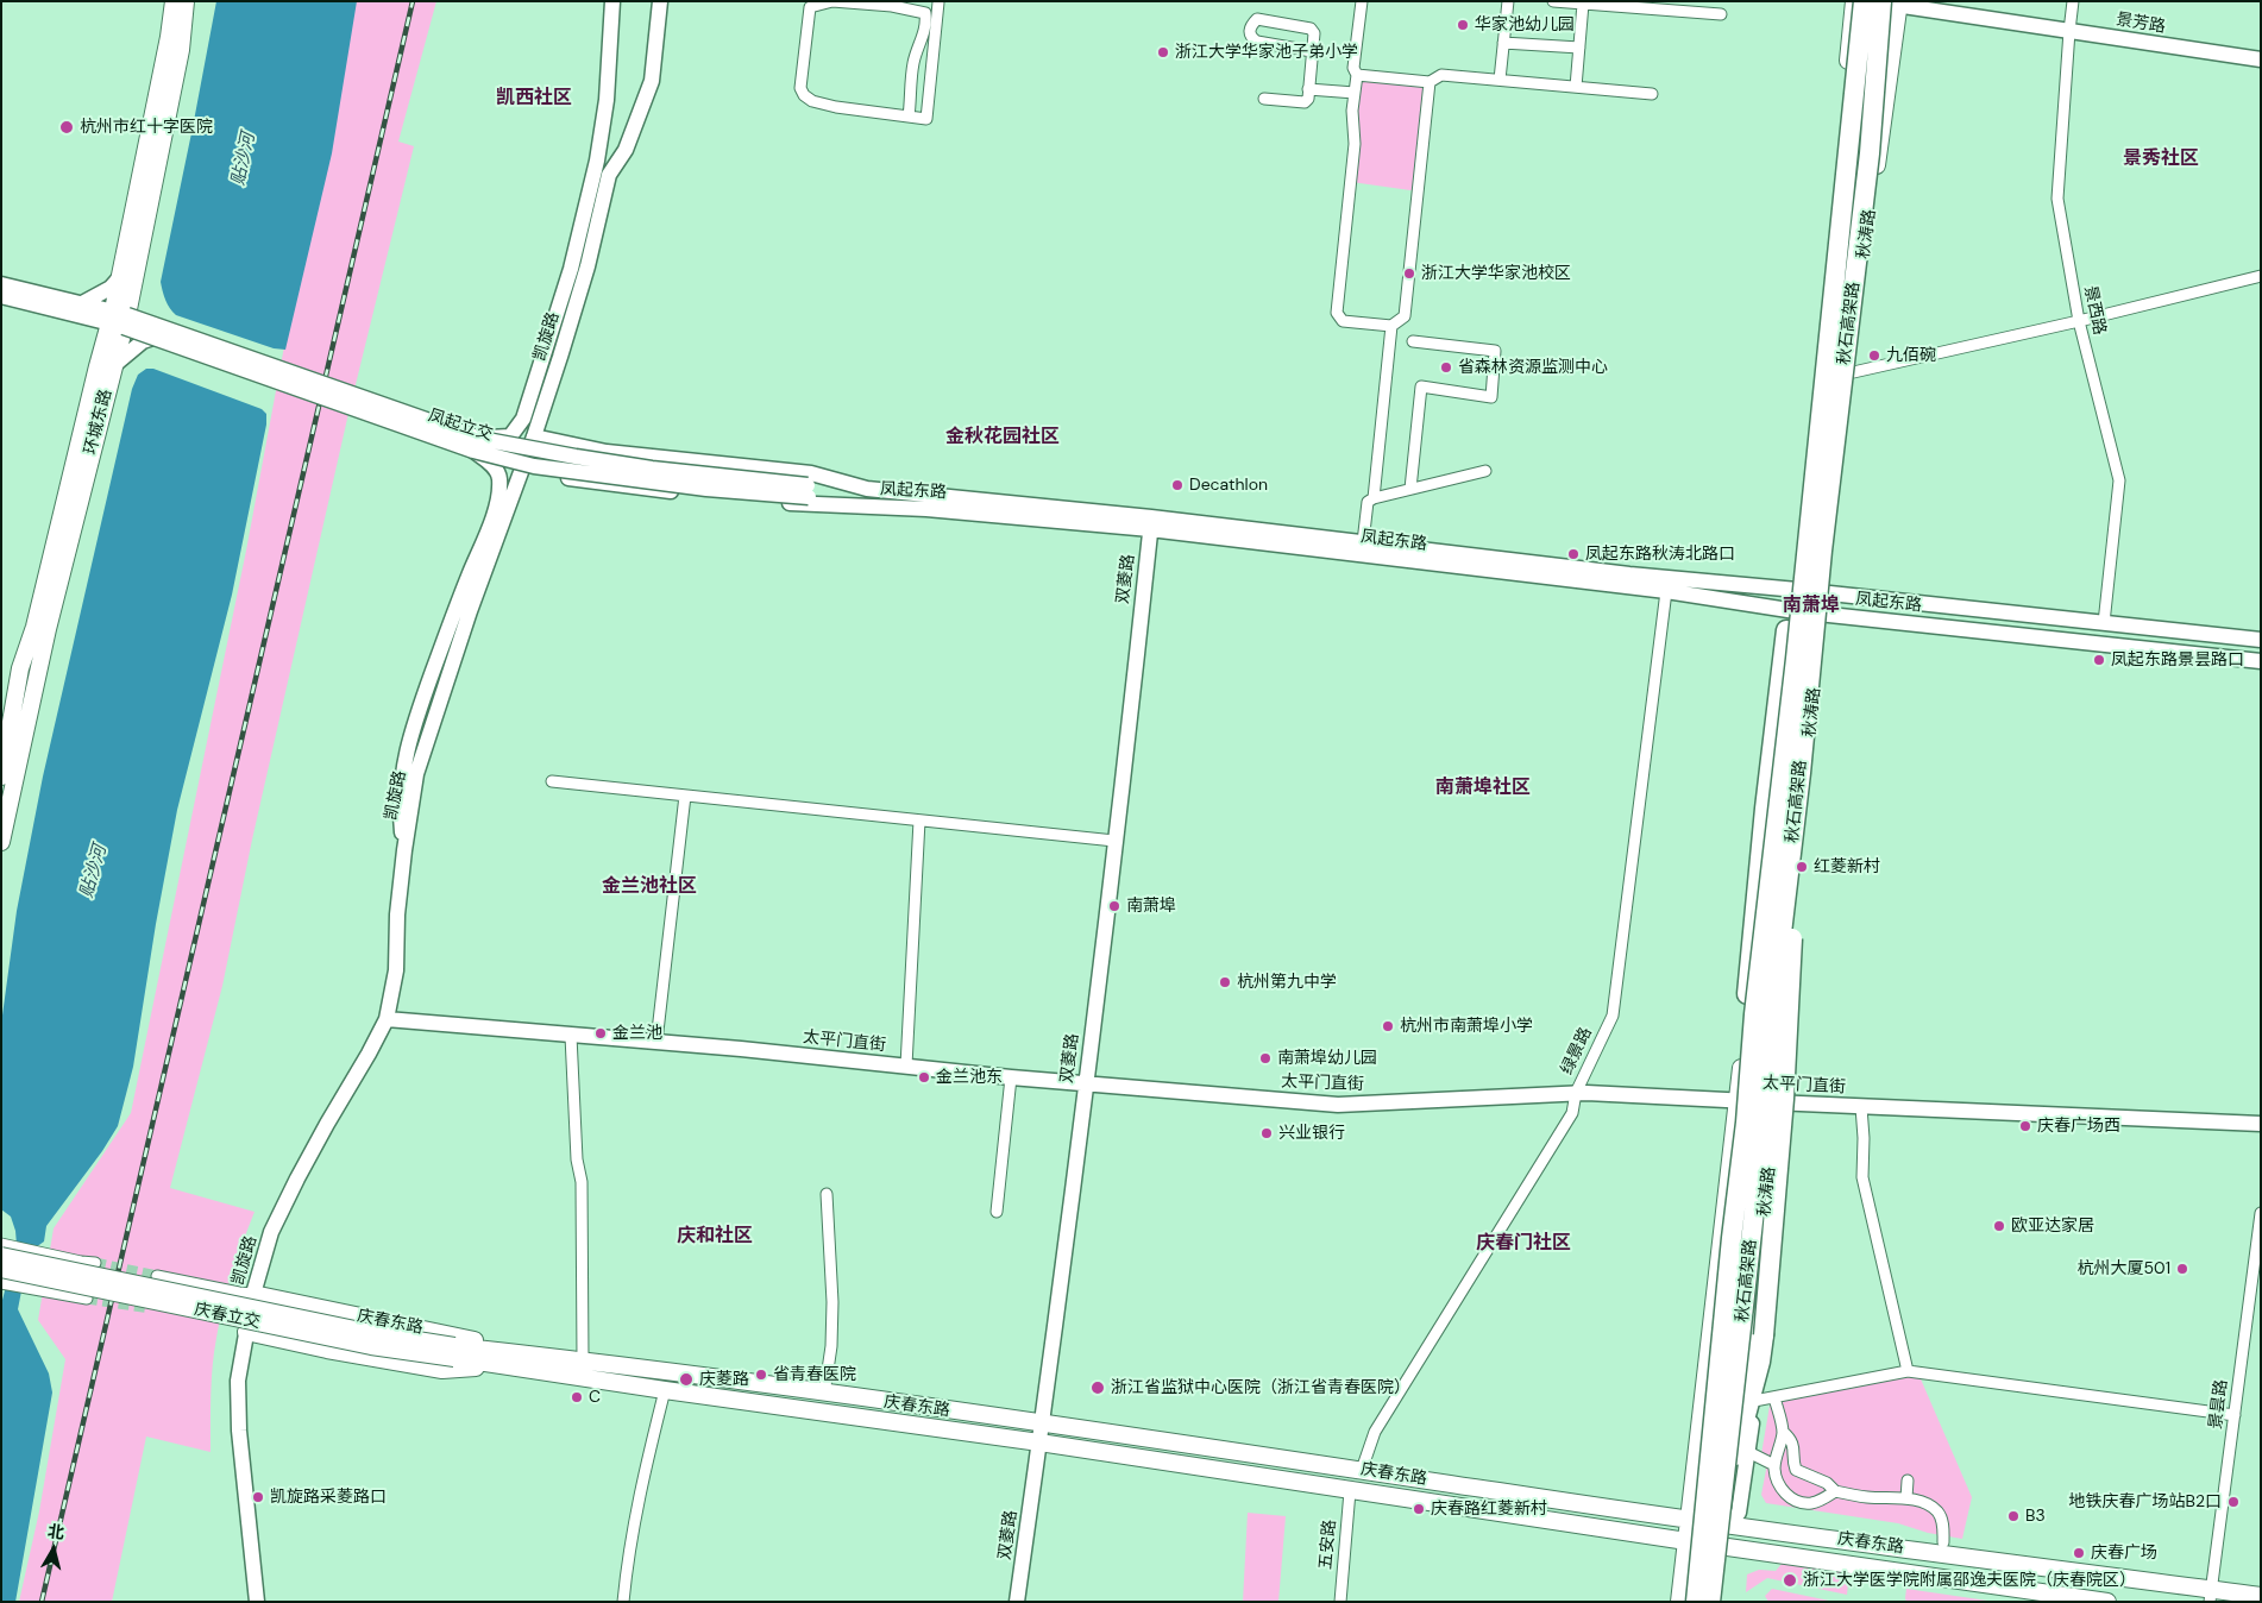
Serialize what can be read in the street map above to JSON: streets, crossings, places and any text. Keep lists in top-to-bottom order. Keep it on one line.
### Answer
{"streets":{"highway":["秋石高架路"],"main road":["景芳路","秋涛路","凯旋路","环城东路","凤起立交","凤起东路","双菱路","太平门直街","庆春立交","庆春东路"],"street":["景西路","绿景路","景昙路","五安路"]},"crossings":[["景芳路","秋涛路"],["景芳路","景西路"],["景芳路","秋石高架路"],["秋涛路","秋石高架路"],["秋涛路","凤起东路"],["秋涛路","太平门直街"],["秋涛路","庆春东路"],["景西路","凤起东路"],["凯旋路","凤起东路"],["凯旋路","太平门直街"],["凯旋路","庆春东路"],["环城东路","凤起立交"],["凤起立交","凤起东路"],["凤起东路","双菱路"],["凤起东路","绿景路"],["双菱路","太平门直街"],["双菱路","庆春东路"],["太平门直街","绿景路"],["绿景路","庆春东路"],["庆春立交","庆春东路"],["庆春东路","景昙路"],["庆春东路","五安路"]],"districts":["凯西社区","景秀社区","金秋花园社区","南萧埠","南萧埠社区","金兰池社区","庆和社区","庆春门社区"],"water":["贴沙河"],"places":["华家池幼儿园","浙江大学华家池子弟小学","杭州市红十字医院","浙江大学华家池校区","九佰碗","省森林资源监测中心","Decathlon","凤起东路秋涛北路口","凤起东路景昙路口","红菱新村","南萧埠","杭州第九中学","杭州市南萧埠小学","金兰池","南萧埠幼儿园","金兰池东","庆春广场西","兴业银行","欧亚达家居","杭州大厦501","省青春医院","庆菱路","浙江省监狱中心医院（浙江省青春医院）","C","凯旋路采菱路口","地铁庆春广场站B2口","庆春路红菱新村","B3","庆春广场","浙江大学医学院附属邵逸夫医院（庆春院区）"],"north":"top"}
